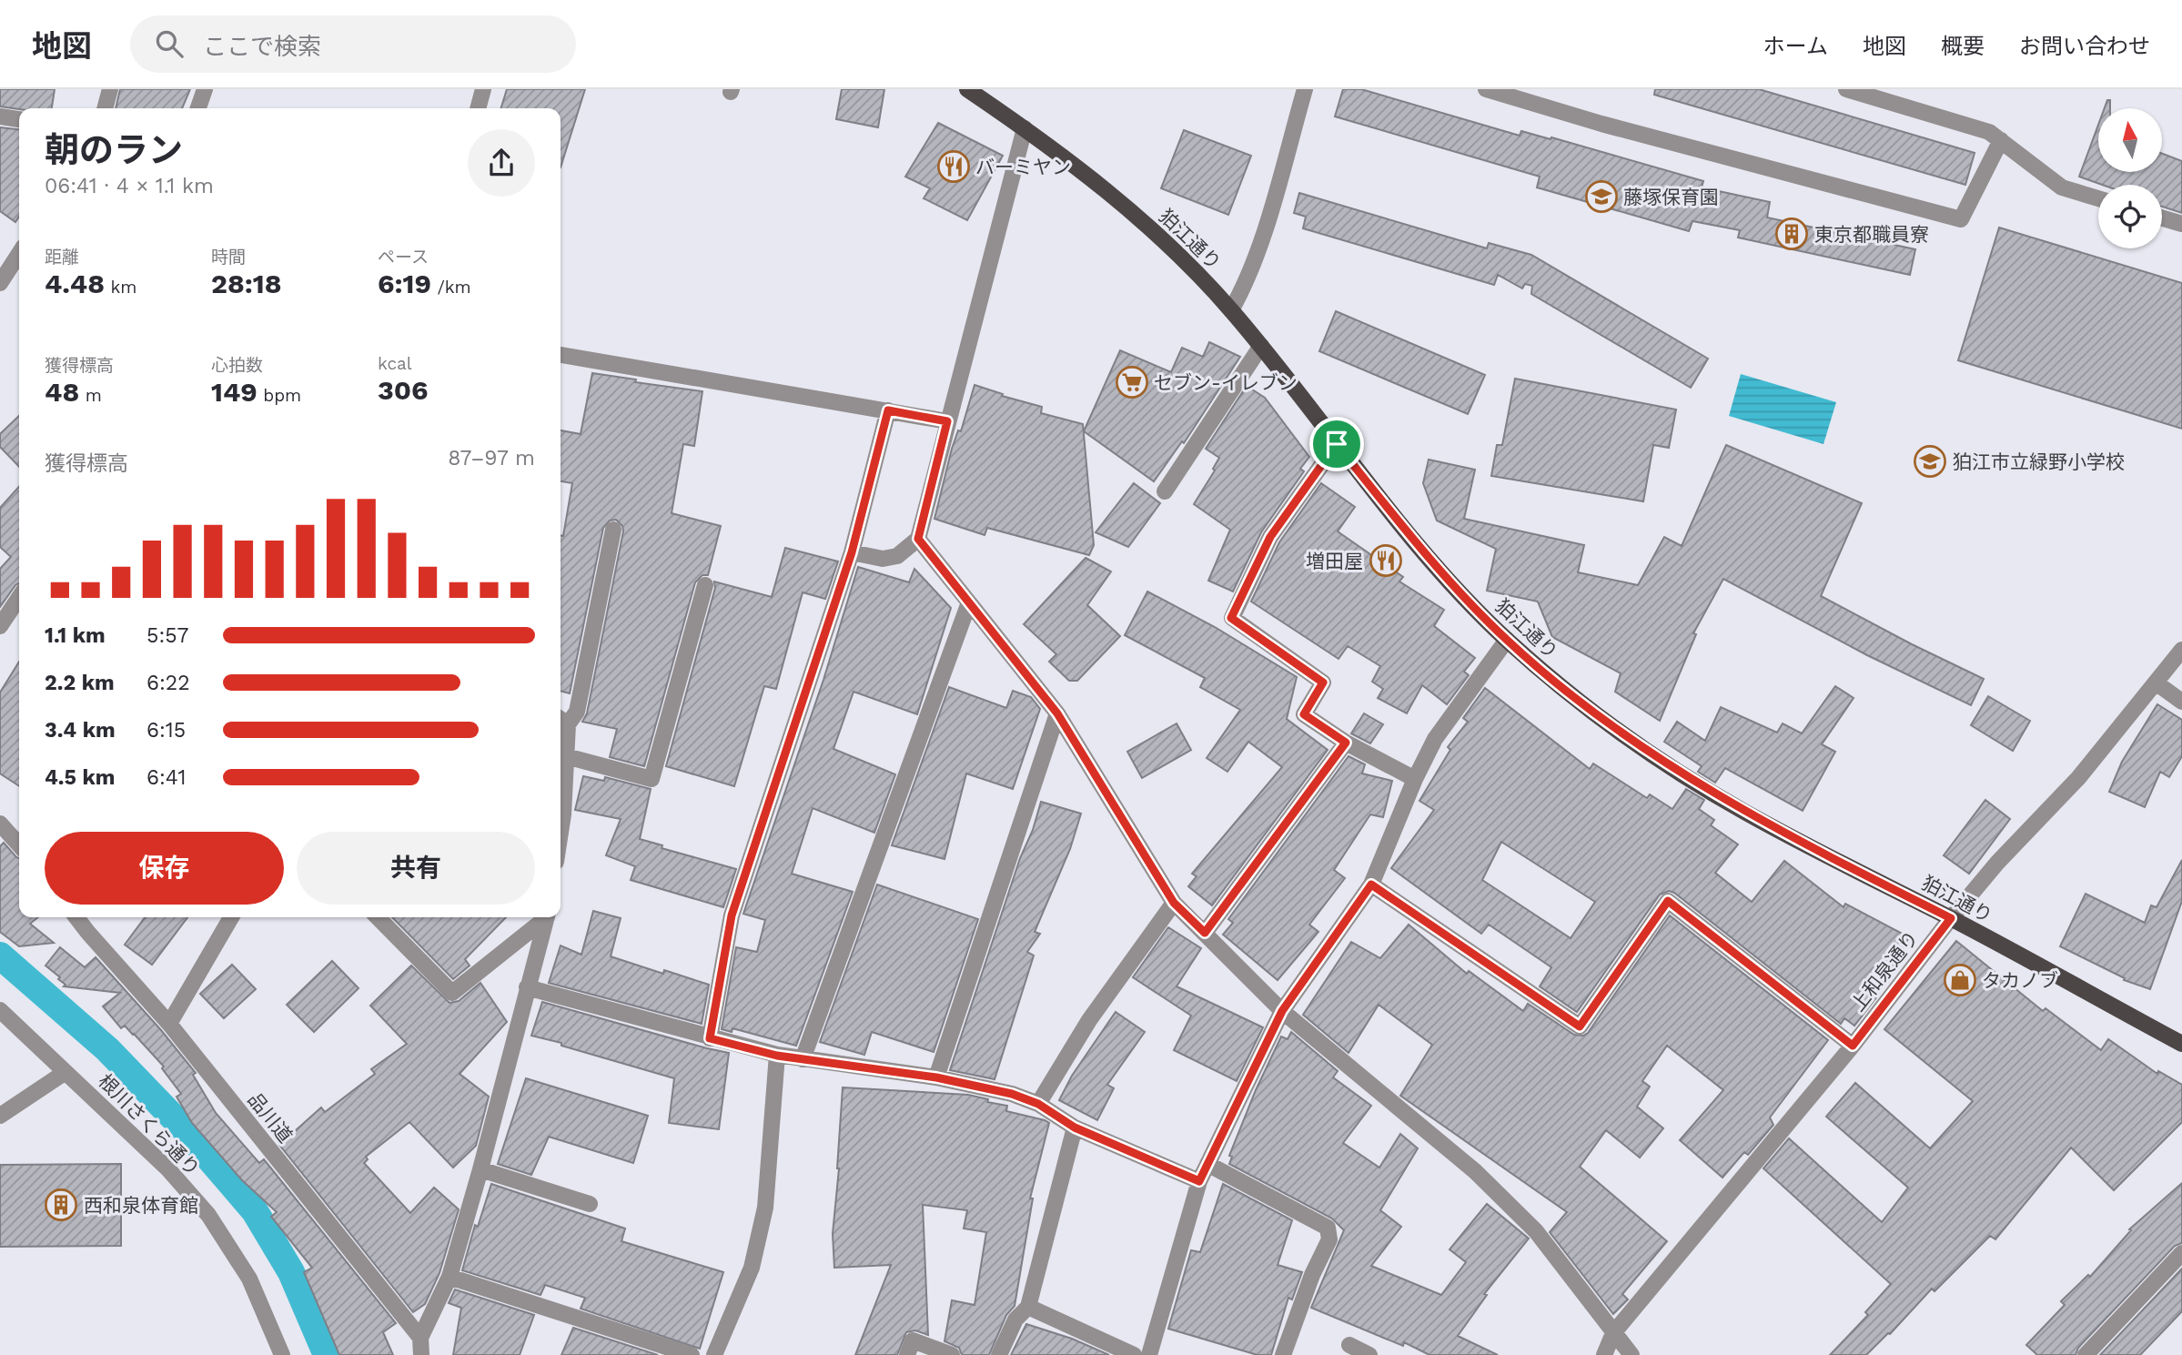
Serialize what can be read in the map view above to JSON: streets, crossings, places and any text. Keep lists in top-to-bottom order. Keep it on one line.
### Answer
{"streets":{"main road":["狛江通り"],"street":["上和泉通り","品川道","根川さくら通り"]},"crossings":[["狛江通り","上和泉通り"]],"places":{"restaurant":["バーミヤン","増田屋"],"school or university":["藤塚保育園","狛江市立緑野小学校"],"building":["東京都職員寮","西和泉体育館"],"supermarket":["セブン-イレブン"],"shop":["タカノブ"]},"north":"top","page":{"header":"地図","search":"ここで検索","nav":["ホーム","地図","概要","お問い合わせ"],"heading":["朝のラン","06:41 · 4 × 1.1 km"],"stats":[["距離","4.48 km"],["時間","28:18"],["ペース","6:19 /km"],["獲得標高","48 m"],["心拍数","149 bpm"],["kcal","306"]],"chart":["獲得標高","87–97 m"],"list":[{"name":"1.1 km","note":"5:57"},{"name":"2.2 km","note":"6:22"},{"name":"3.4 km","note":"6:15"},{"name":"4.5 km","note":"6:41"}],"buttons":["保存","共有"]}}
